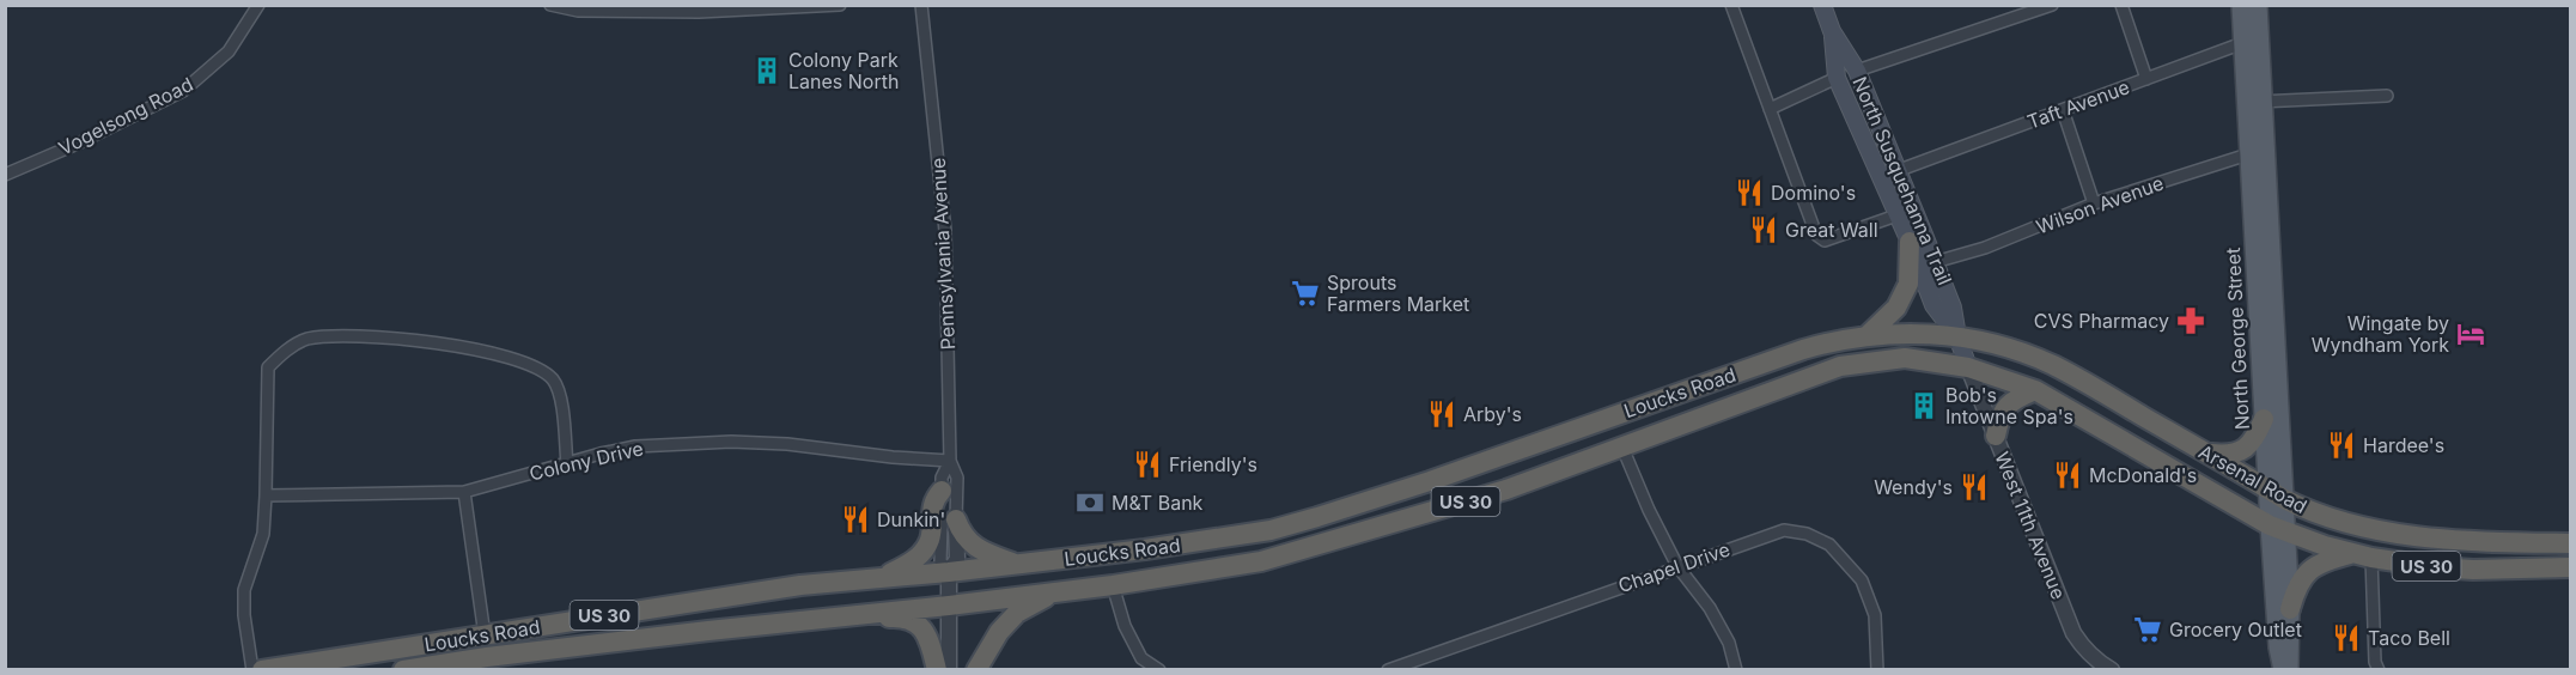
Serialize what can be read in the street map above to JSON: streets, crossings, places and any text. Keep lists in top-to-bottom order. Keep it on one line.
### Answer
{"streets":{"highway":["Loucks Road","Arsenal Road","US 30"],"main road":["North Susquehanna Trail","North George Street"],"street":["Taft Avenue","Vogelsong Road","Wilson Avenue","Pennsylvania Avenue","Colony Drive","West 11th Avenue","Chapel Drive"]},"crossings":[["Taft Avenue","North Susquehanna Trail"],["Taft Avenue","North George Street"],["North Susquehanna Trail","Wilson Avenue"],["North Susquehanna Trail","Loucks Road"],["North Susquehanna Trail","Arsenal Road"],["North Susquehanna Trail","West 11th Avenue"],["Wilson Avenue","North George Street"],["Pennsylvania Avenue","Loucks Road"],["Pennsylvania Avenue","Colony Drive"],["North George Street","Arsenal Road"],["Loucks Road","Arsenal Road"],["Loucks Road","West 11th Avenue"],["Arsenal Road","West 11th Avenue"]],"places":{"building":["Colony Park Lanes North","Bob's Intowne Spa's"],"restaurant":["Domino's","Great Wall","Arby's","Hardee's","Friendly's","McDonald's","Wendy's","Dunkin'","Taco Bell"],"supermarket":["Sprouts Farmers Market","Grocery Outlet"],"pharmacy":["CVS Pharmacy"],"hotel":["Wingate by Wyndham York"],"bank":["M&T Bank"]}}
